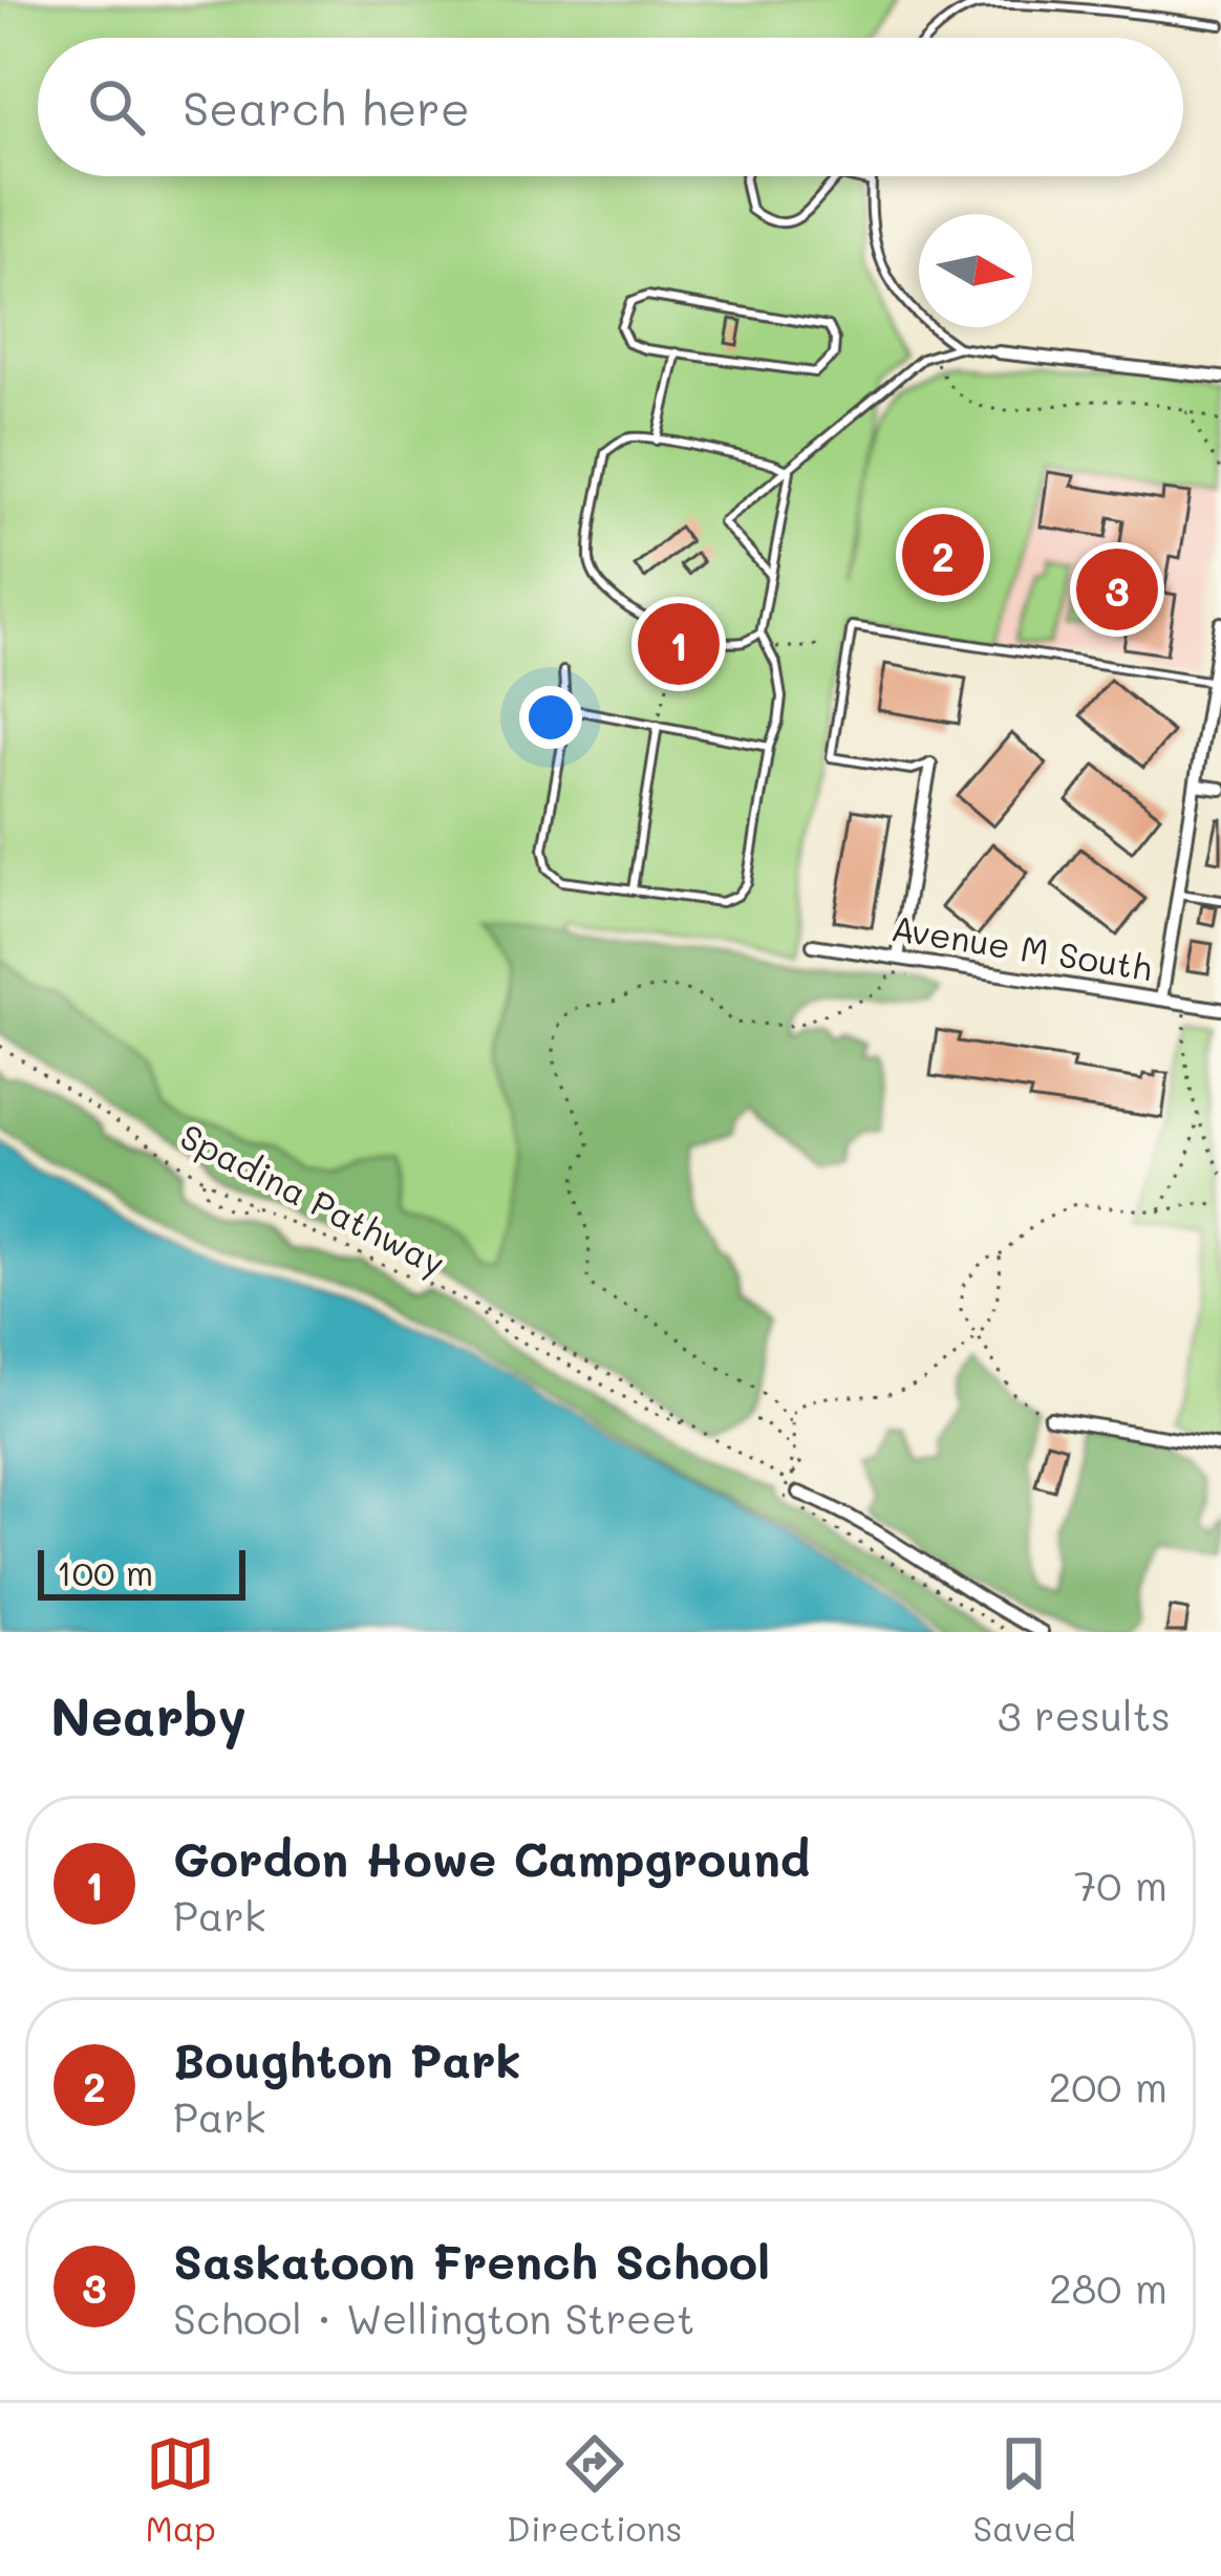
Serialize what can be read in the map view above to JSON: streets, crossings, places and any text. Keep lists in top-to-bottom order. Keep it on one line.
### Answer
{"streets":{"street":["Avenue M South"],"path":["Spadina Pathway"]},"scale_bar":"100 m","north":"right","page":{"search":"Search here","pins":["2","3","1"],"scale":"100 m","heading":["Nearby","3 results"],"list":[{"mark":"1","name":"Gordon Howe Campground","note":"Park","value":"70 m"},{"mark":"2","name":"Boughton Park","note":"Park","value":"200 m"},{"mark":"3","name":"Saskatoon French School","note":"School · Wellington Street","value":"280 m"}],"nav":["Map","Directions","Saved"]}}
